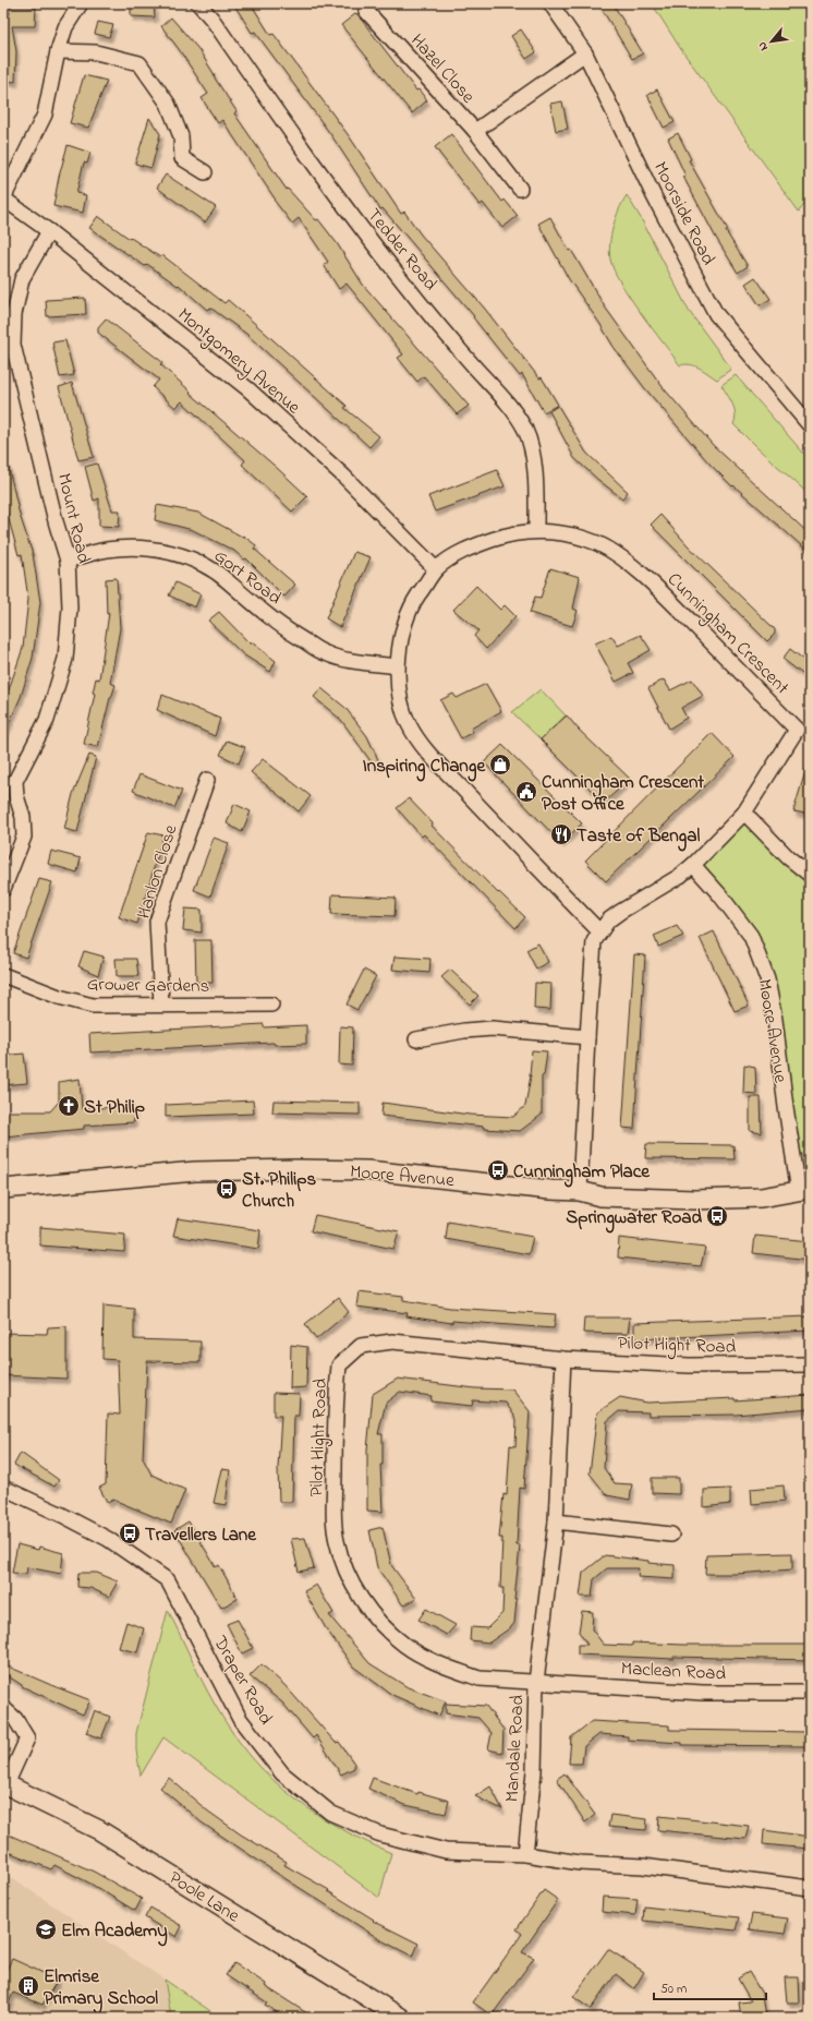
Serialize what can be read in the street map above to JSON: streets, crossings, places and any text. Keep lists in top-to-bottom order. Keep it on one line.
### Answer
{"streets":{"street":["Hazel Close","Moorside Road","Tedder Road","Montgomery Avenue","Mount Road","Gort Road","Cunningham Crescent","Hanlon Close","Grower Gardens","Moore Avenue","Pilot Hight Road","Maclean Road","Draper Road","Mandale Road","Poole Lane"]},"crossings":[["Hazel Close","Moorside Road"],["Tedder Road","Cunningham Crescent"],["Montgomery Avenue","Mount Road"],["Montgomery Avenue","Cunningham Crescent"],["Mount Road","Gort Road"],["Gort Road","Cunningham Crescent"],["Cunningham Crescent","Moore Avenue"],["Hanlon Close","Grower Gardens"],["Pilot Hight Road","Maclean Road"],["Pilot Hight Road","Mandale Road"],["Maclean Road","Mandale Road"],["Draper Road","Mandale Road"]],"places":{"shop":["Inspiring Change"],"public building":["Cunningham Crescent Post Office"],"restaurant":["Taste of Bengal"],"church":["St Philip"],"bus stop":["Cunningham Place","St. Philips Church","Springwater Road","Travellers Lane"],"school or university":["Elm Academy"],"building":["Elmrise Primary School"]},"scale_bar":"50 m","north":"bottom left"}
